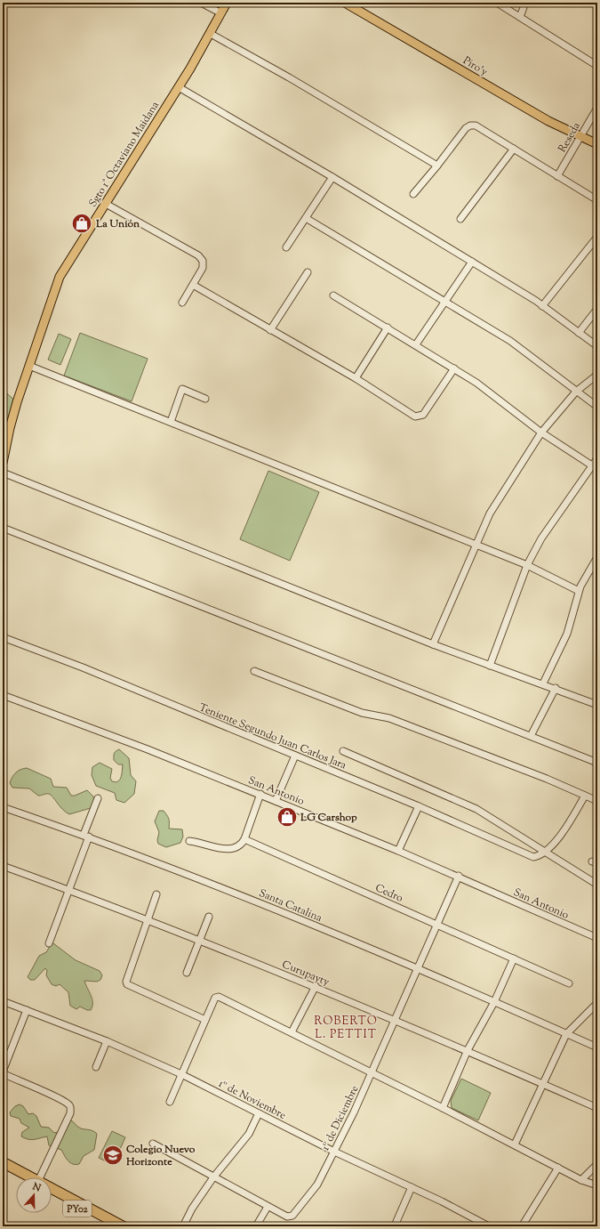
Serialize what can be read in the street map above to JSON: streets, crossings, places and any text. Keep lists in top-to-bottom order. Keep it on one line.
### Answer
{"streets":{"highway":["PY02"],"main road":["Piro'y","Sgto 1° Octaviano Maidana"],"street":["Reseda","Teniente Segundo Juan Carlos Jara","San Antonio","Cedro","Santa Catalina","Curupayty","1º de Noviembre","1º de Diciembre"]},"crossings":[["Piro'y","Reseda"],["San Antonio","1º de Diciembre"],["Cedro","1º de Diciembre"],["Santa Catalina","1º de Diciembre"],["Curupayty","1º de Diciembre"],["1º de Noviembre","1º de Diciembre"]],"districts":["ROBERTO L. PETTIT"],"places":{"shop":["La Unión","LG Carshop"],"school or university":["Colegio Nuevo Horizonte"]},"north":"top"}
